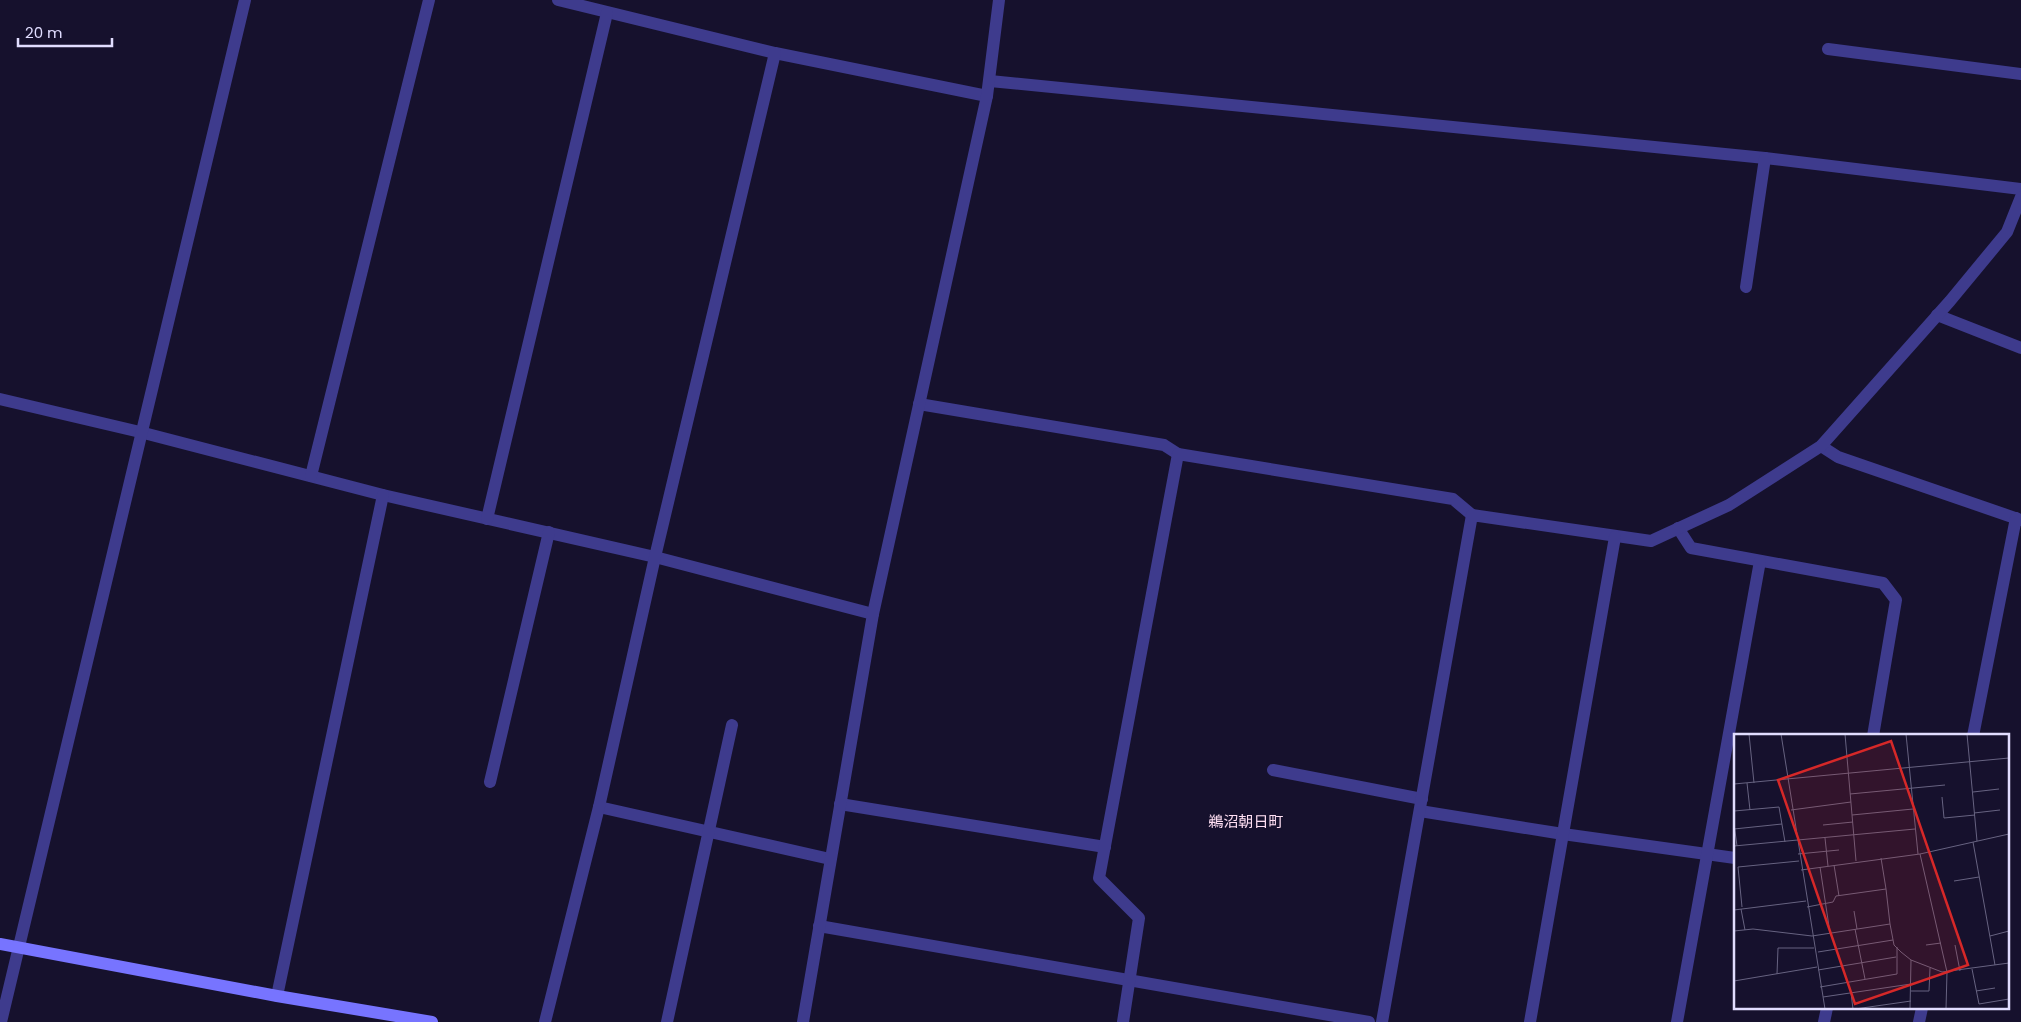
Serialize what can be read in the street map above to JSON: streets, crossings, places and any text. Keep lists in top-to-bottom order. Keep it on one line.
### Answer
{"districts":["鵜沼朝日町"],"scale_bar":"20 m"}
